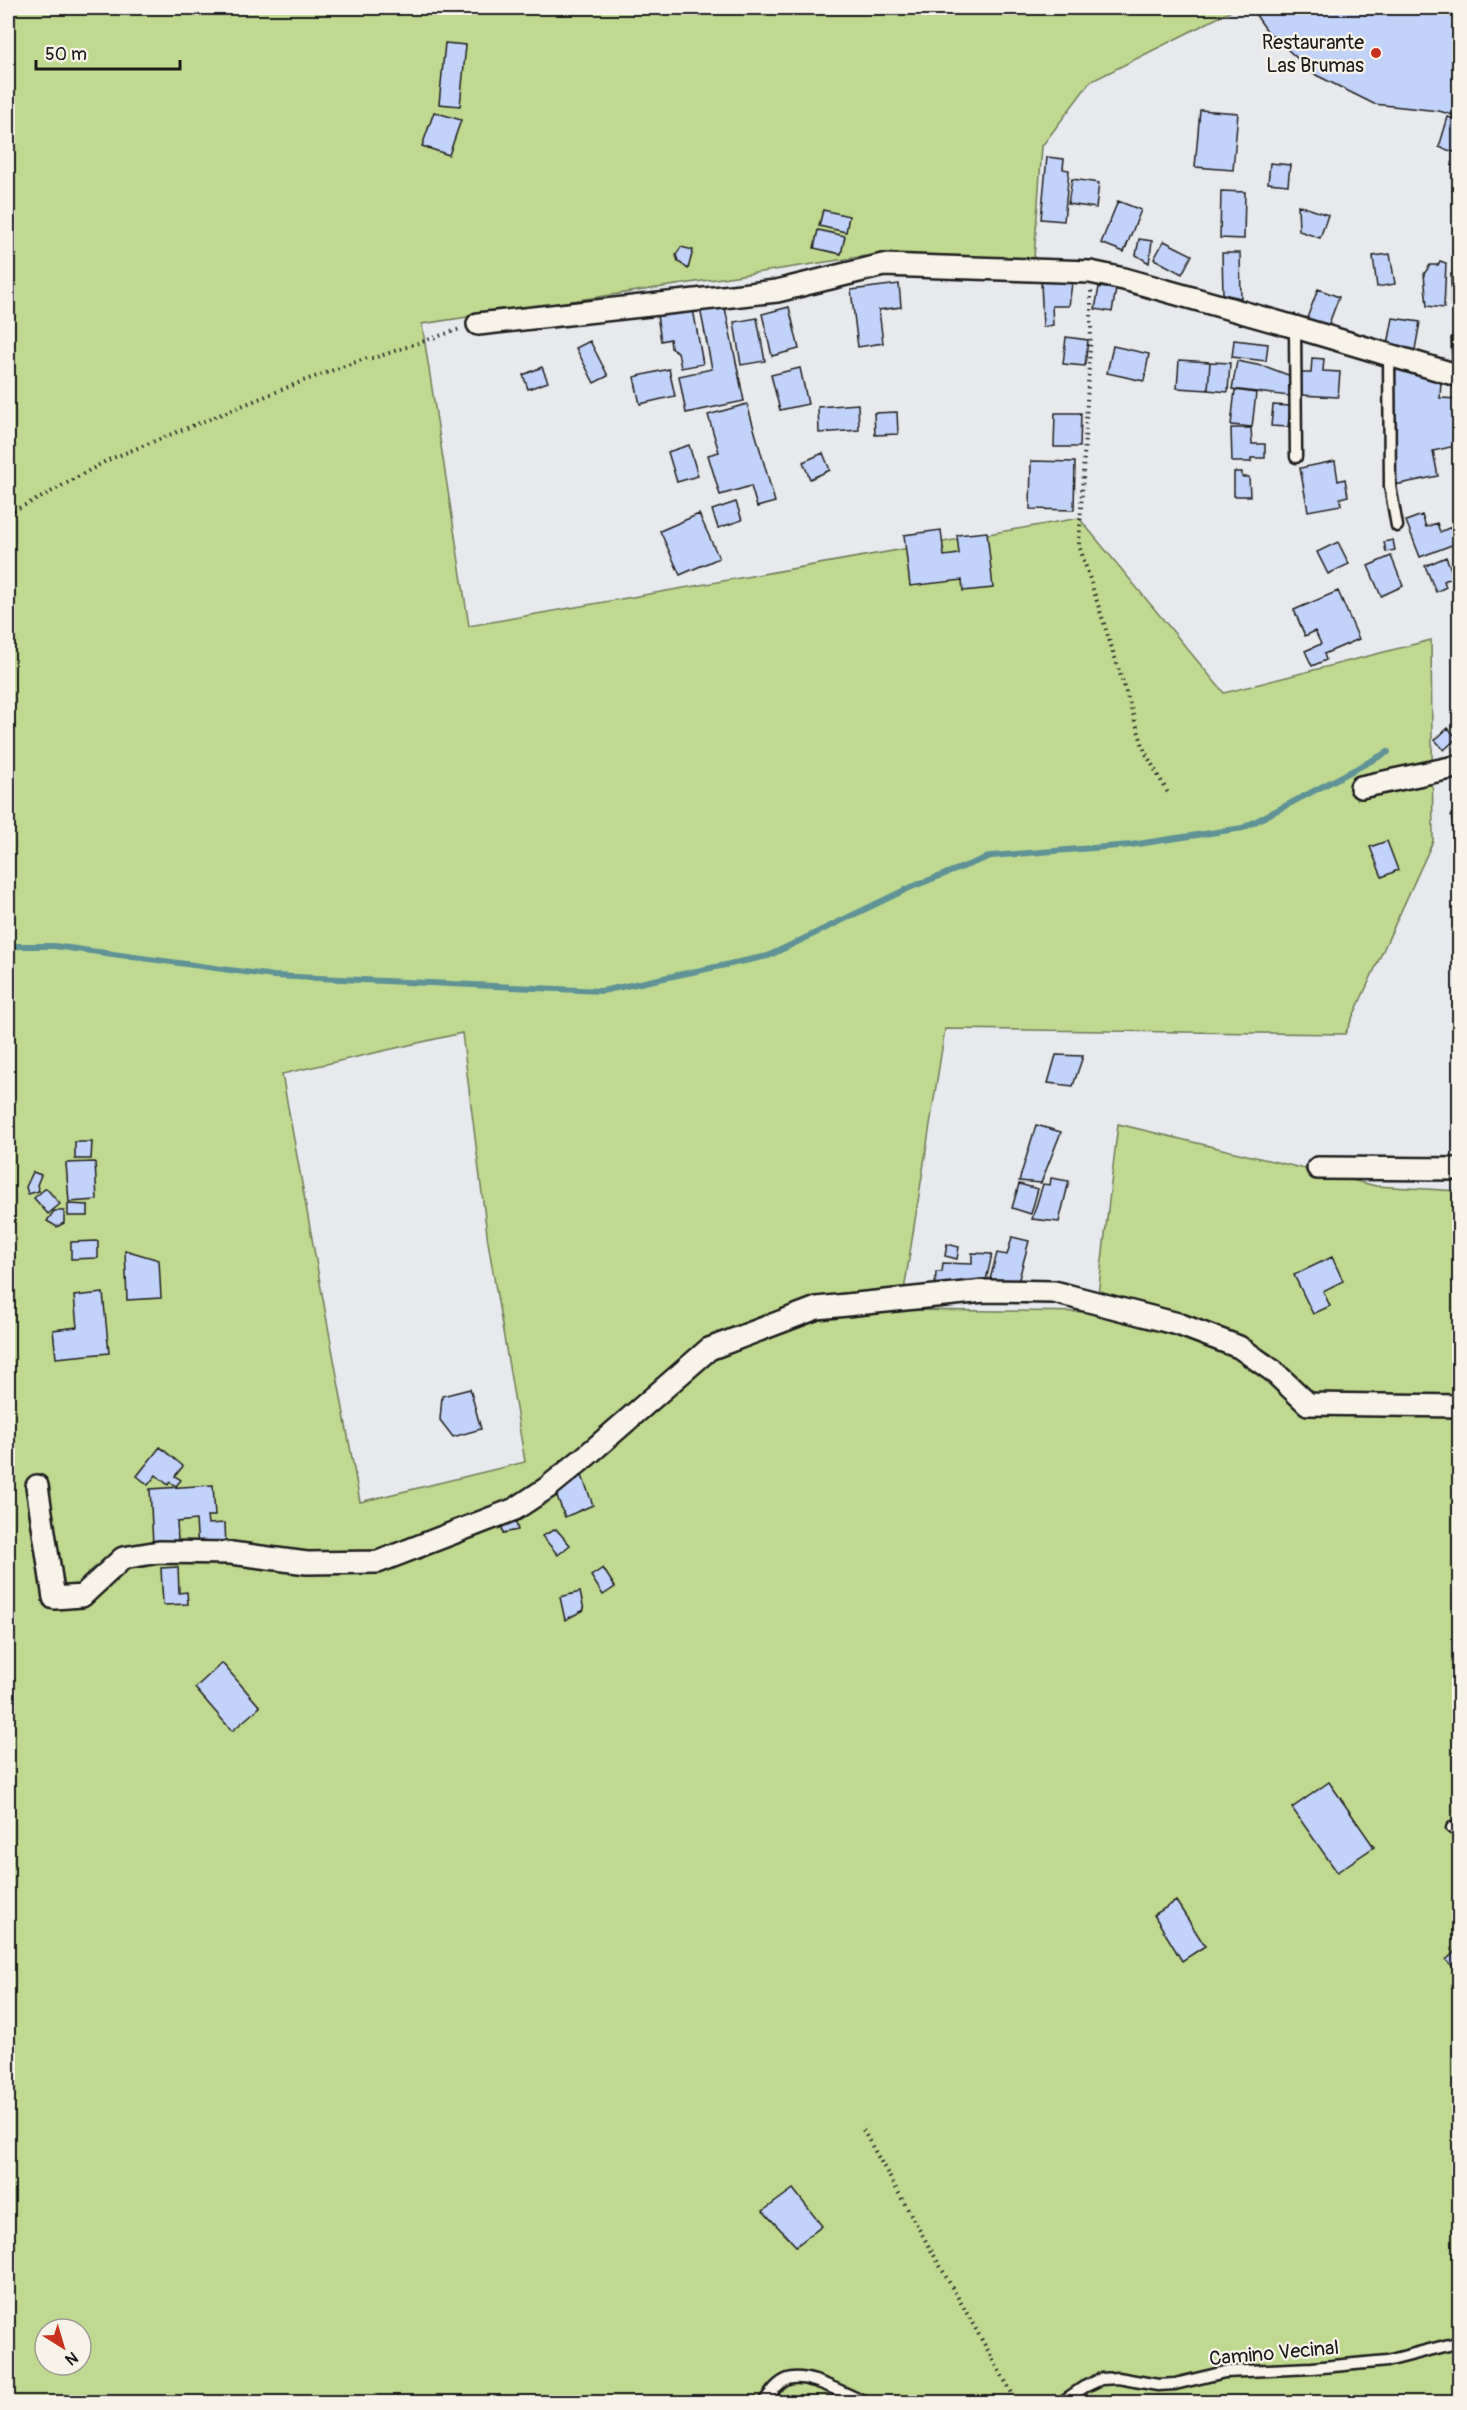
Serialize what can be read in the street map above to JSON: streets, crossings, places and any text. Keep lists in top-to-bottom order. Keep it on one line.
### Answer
{"streets":{"lane":["Camino Vecinal"]},"places":["Restaurante Las Brumas"],"scale_bar":"50 m","north":"bottom right"}
